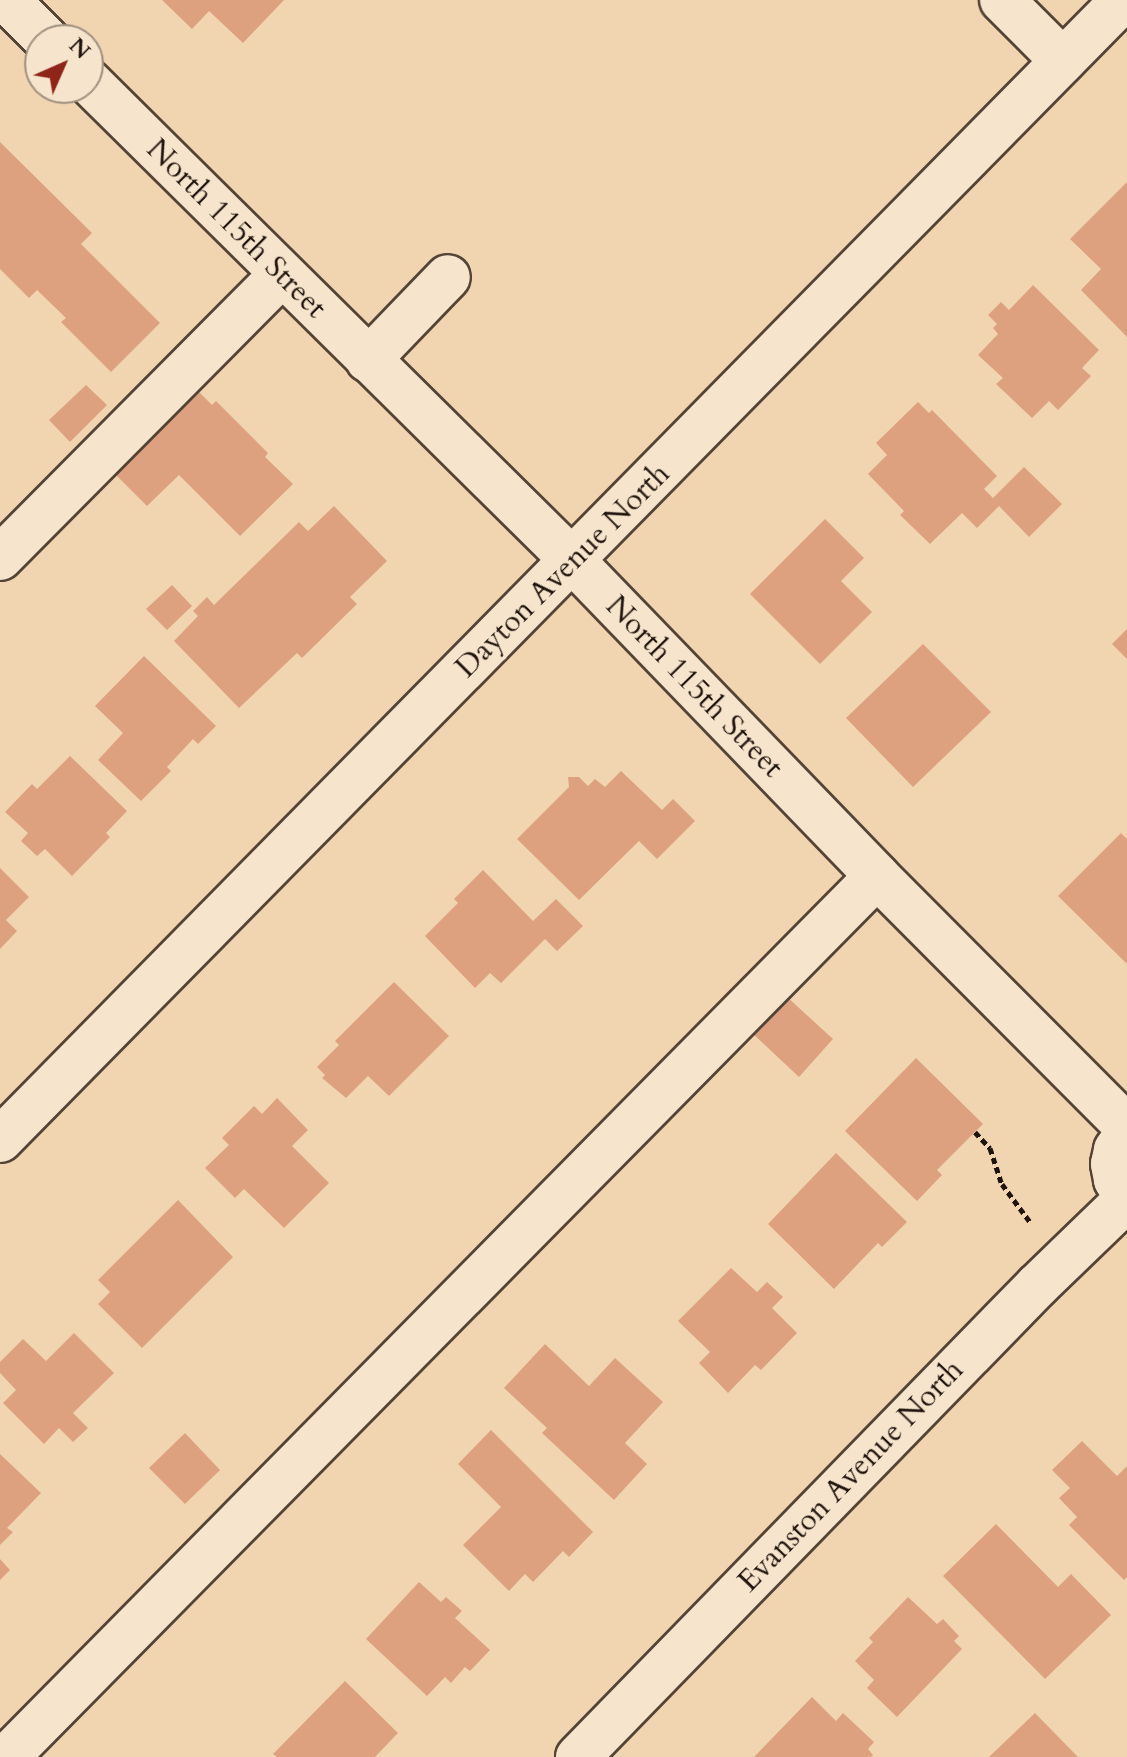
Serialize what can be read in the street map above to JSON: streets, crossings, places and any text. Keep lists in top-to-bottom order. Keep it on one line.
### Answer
{"streets":{"street":["North 115th Street","Dayton Avenue North","Evanston Avenue North"]},"crossings":[["North 115th Street","Dayton Avenue North"]],"north":"top right"}
